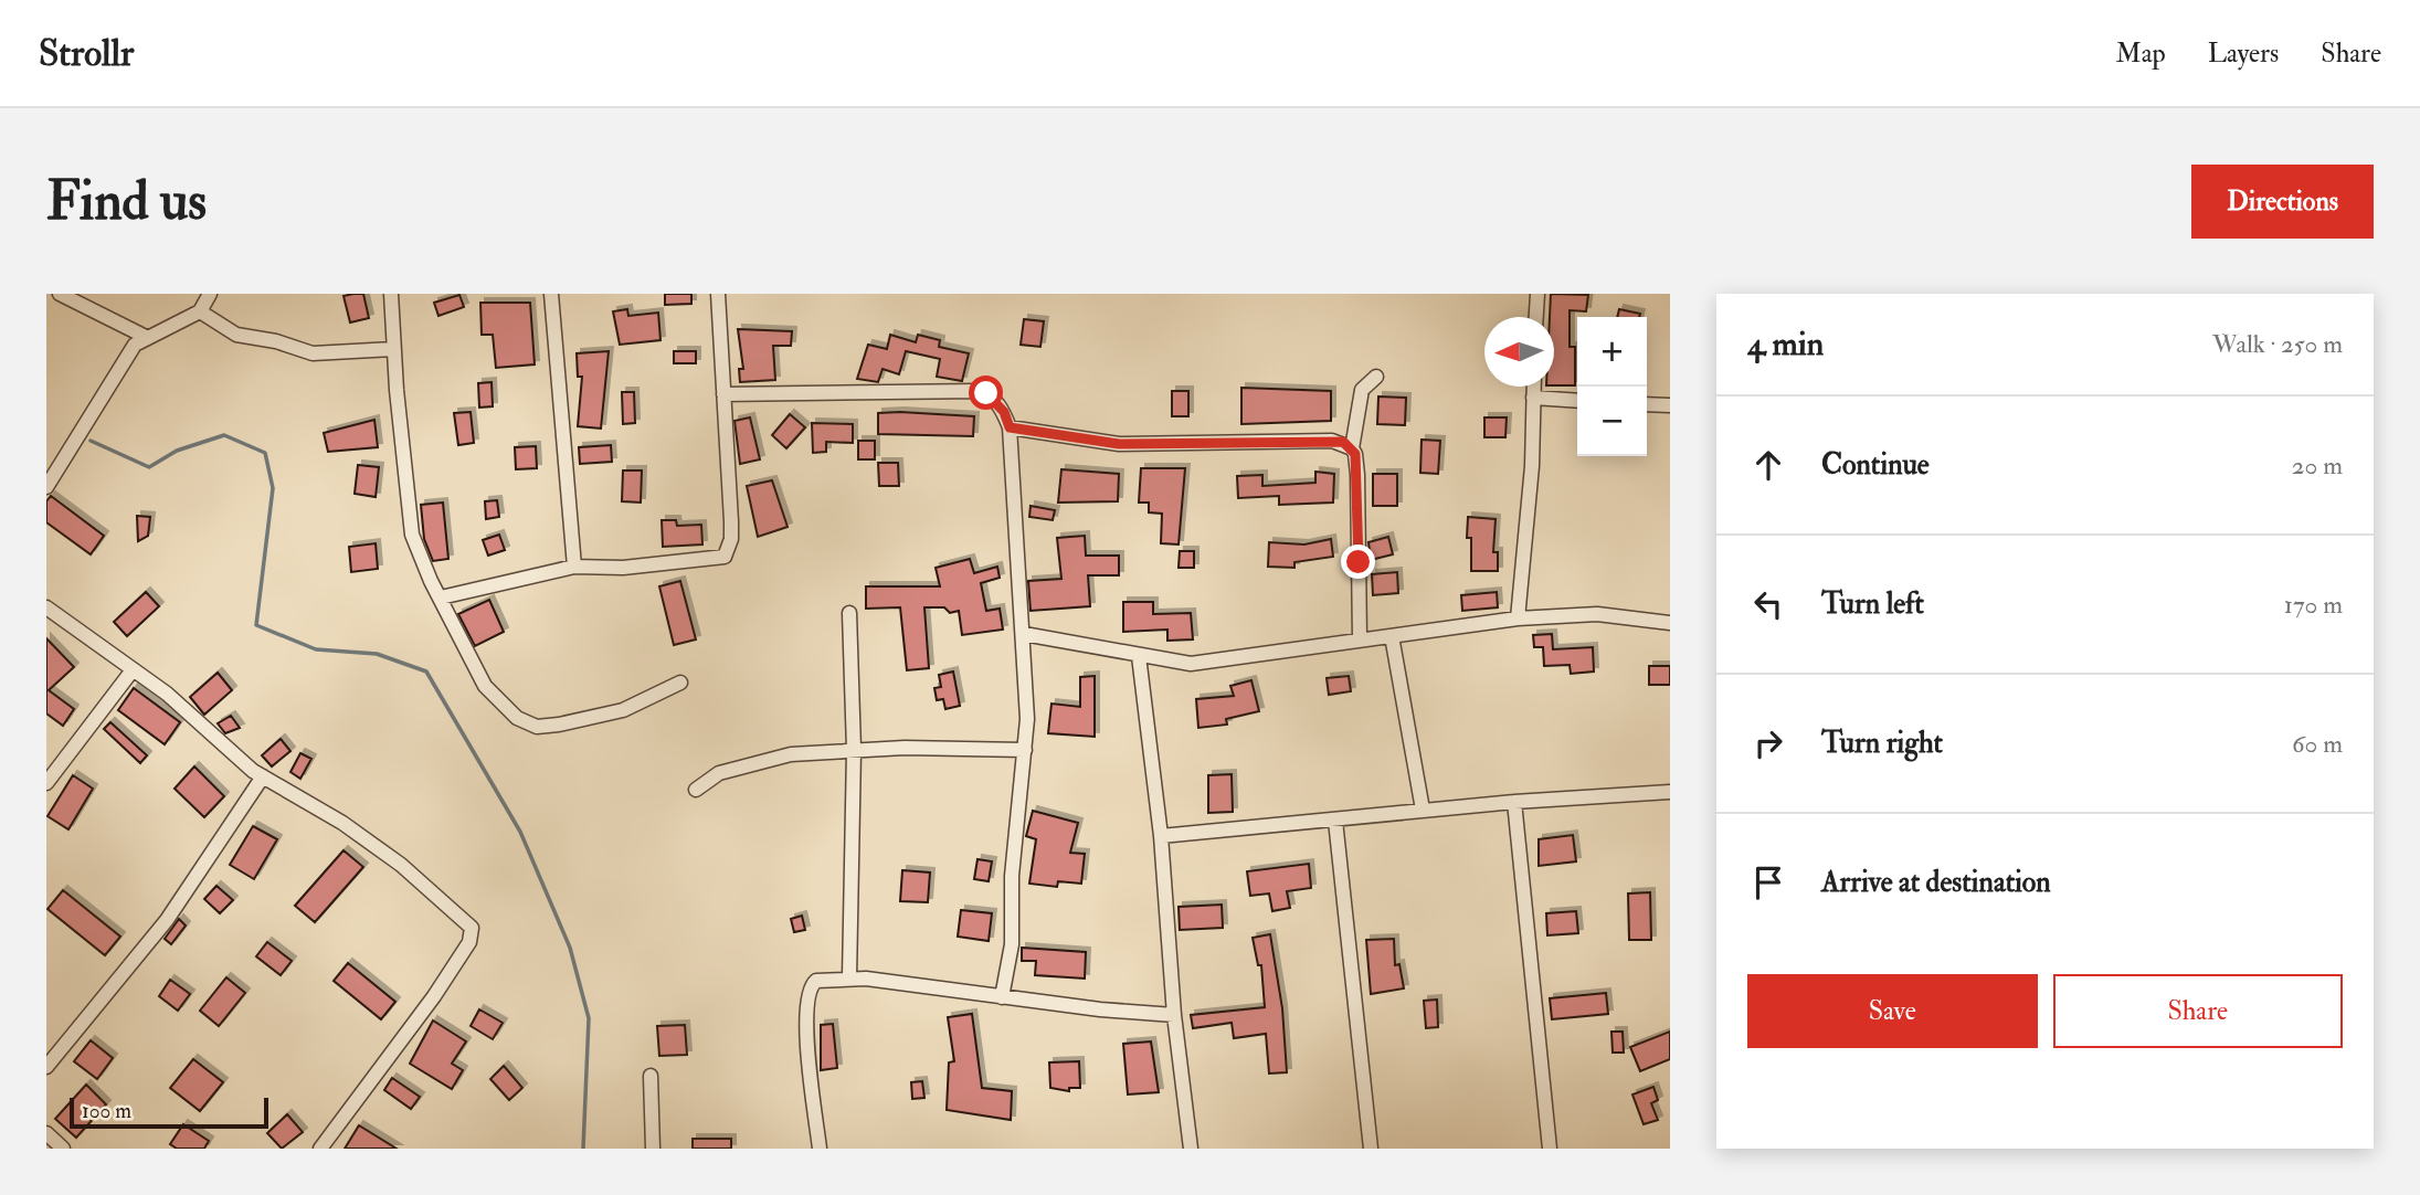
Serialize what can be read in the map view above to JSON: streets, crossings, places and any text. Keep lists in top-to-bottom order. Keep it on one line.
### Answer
{"scale_bar":"100 m","north":"left","page":{"header":"Strollr","nav":["Map","Layers","Share"],"buttons":["Directions",["Save","Share"]],"title":"Find us","heading":["4 min","Walk · 250 m"],"map_buttons":["+","−"],"list":[["Continue","20 m"],["Turn left","170 m"],["Turn right","60 m"],"Arrive at destination"],"scale":"100 m"}}
